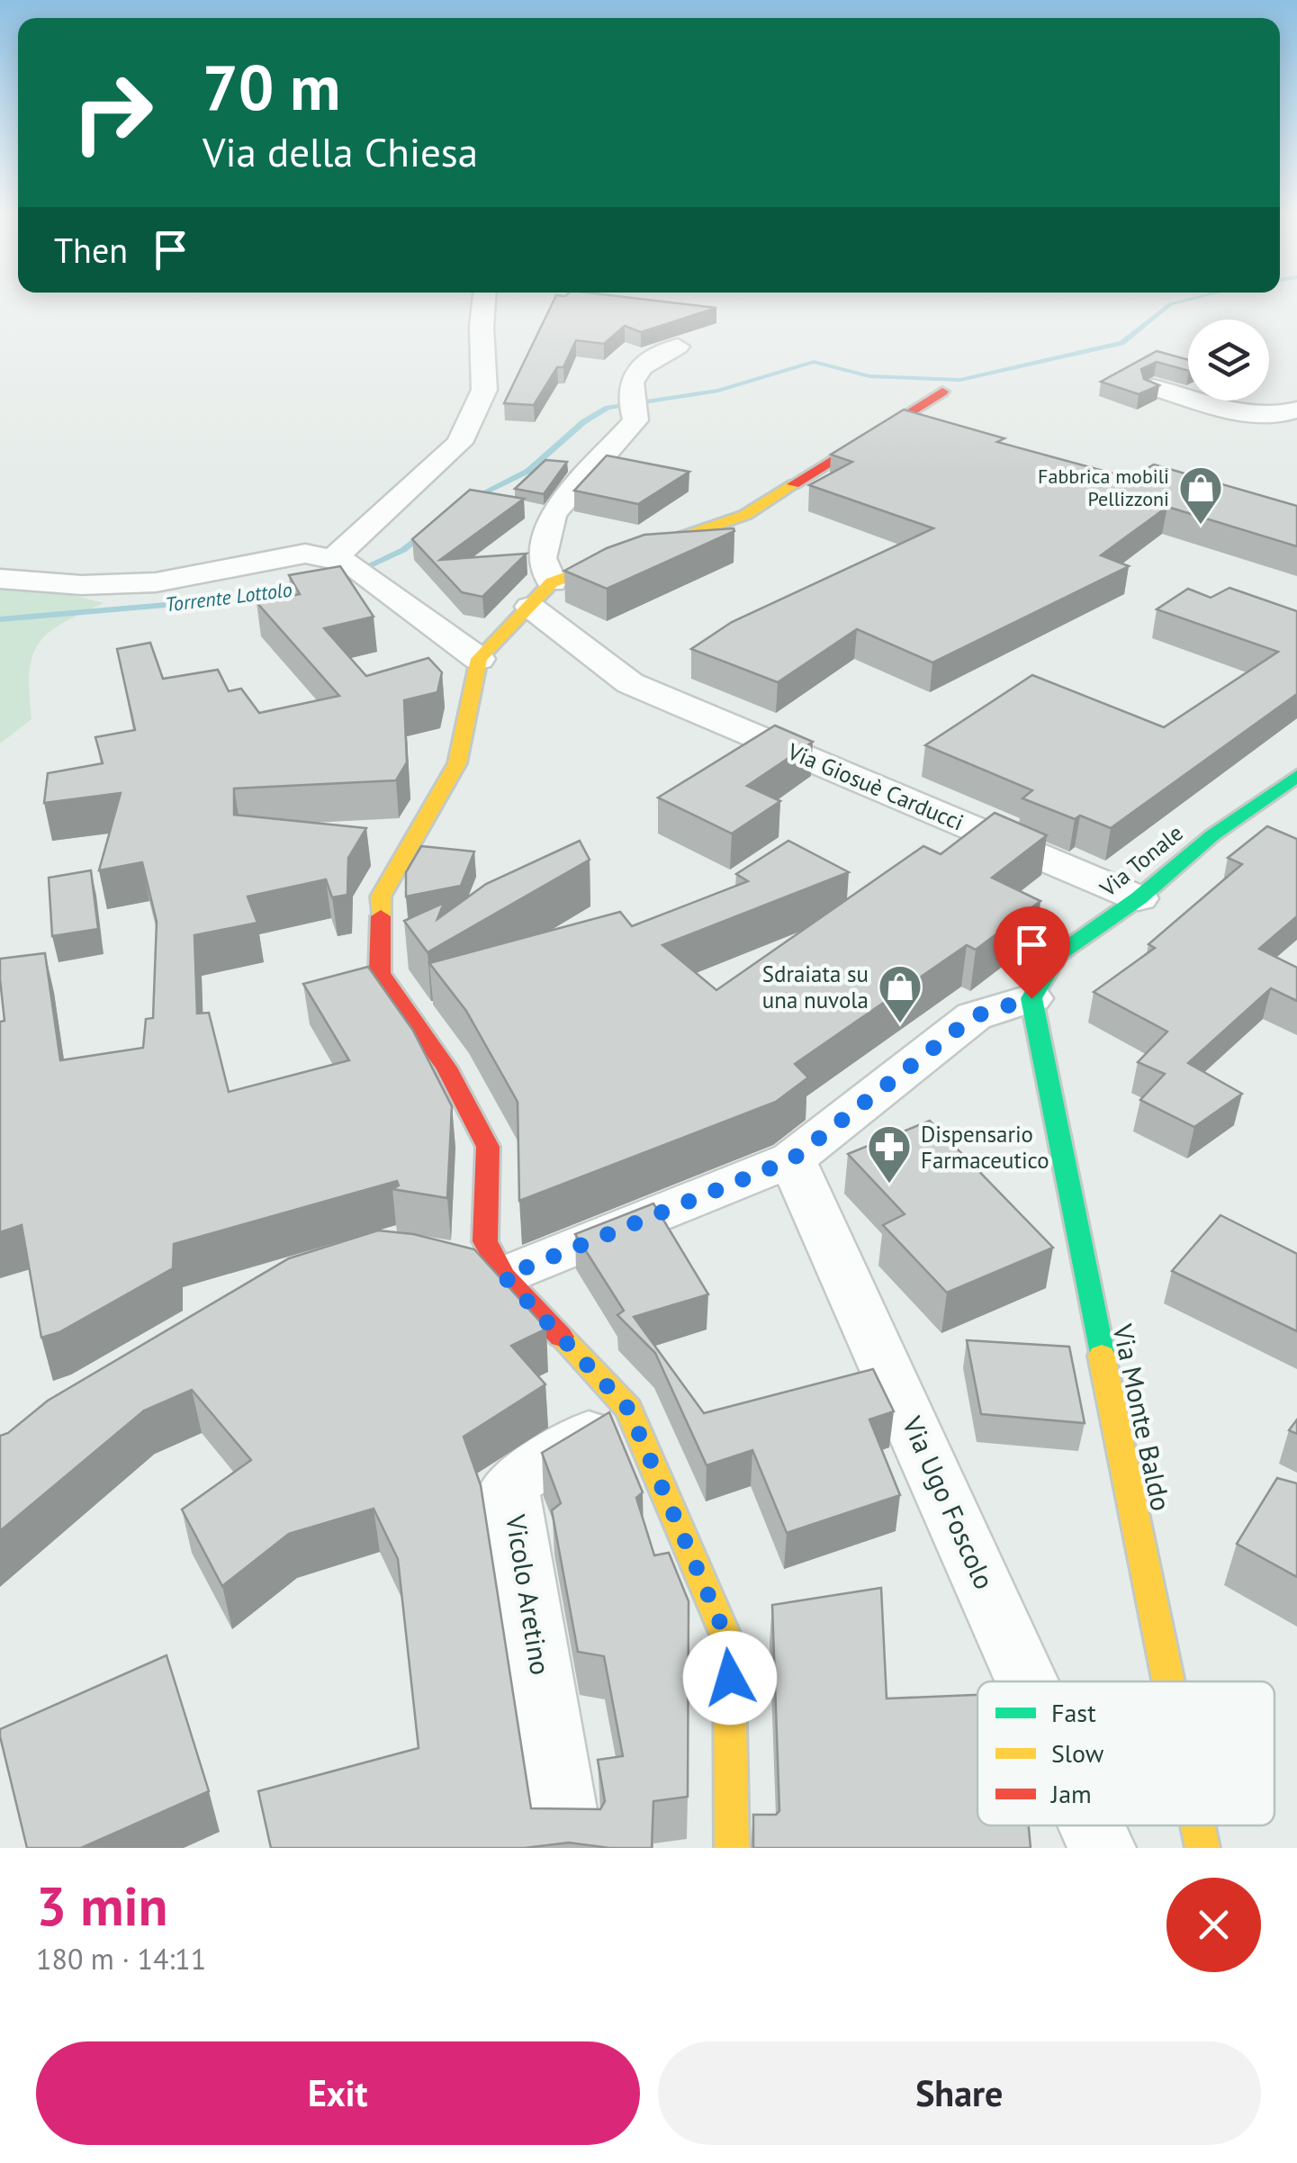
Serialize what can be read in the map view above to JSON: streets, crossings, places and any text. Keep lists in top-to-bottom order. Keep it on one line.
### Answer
{"streets":{"street":["Via Giosuè Carducci","Via Tonale","Via Monte Baldo","Via Ugo Foscolo","Vicolo Aretino"]},"crossings":[["Via Giosuè Carducci","Via Tonale"],["Via Tonale","Via Monte Baldo"]],"water":["Torrente Lottolo"],"places":{"shop":["Fabbrica mobili Pellizzoni","Sdraiata su una nuvola"],"pharmacy":["Dispensario Farmaceutico"]},"legend":["Fast","Slow","Jam"],"page":{"turn":["70 m","Via della Chiesa"],"then":"Then","heading":["3 min","180 m · 14:11"],"buttons":["Exit","Share"]}}
